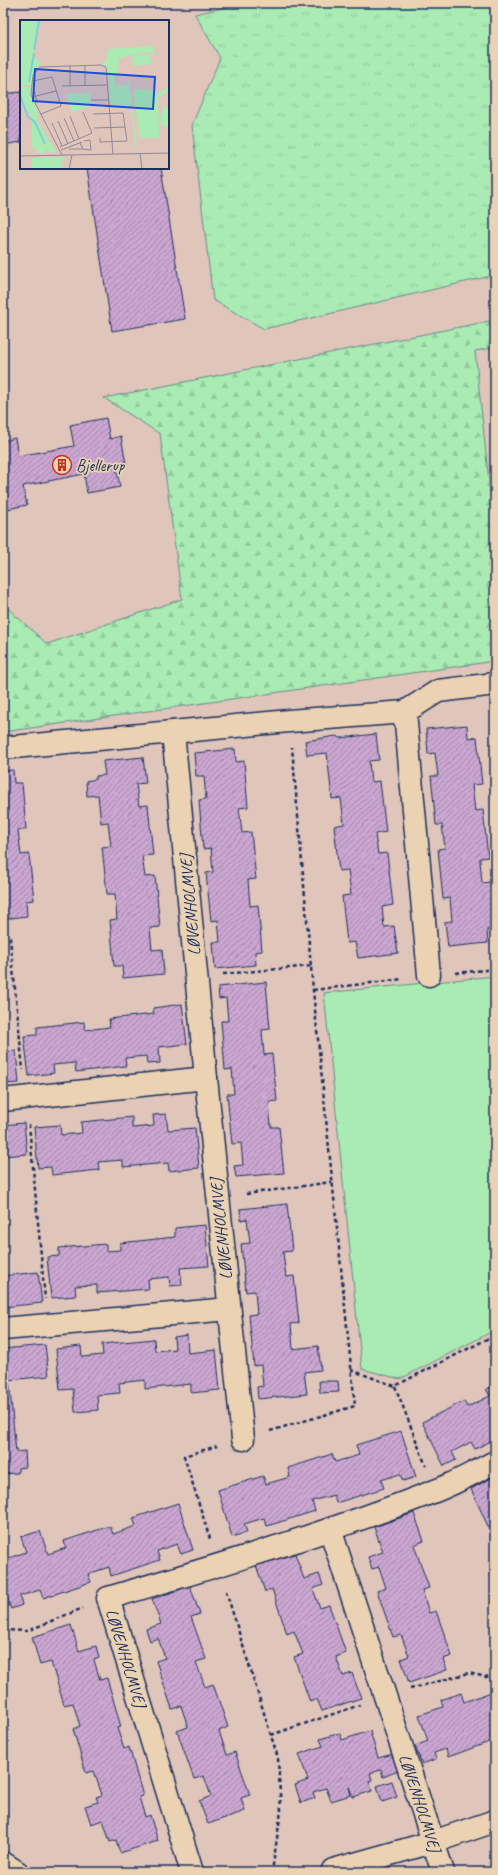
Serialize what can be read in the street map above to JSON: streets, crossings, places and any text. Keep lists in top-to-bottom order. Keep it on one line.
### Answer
{"streets":{"street":["LØVENHOLMVEJ"]},"places":{"building":["Bjellerup"]}}
